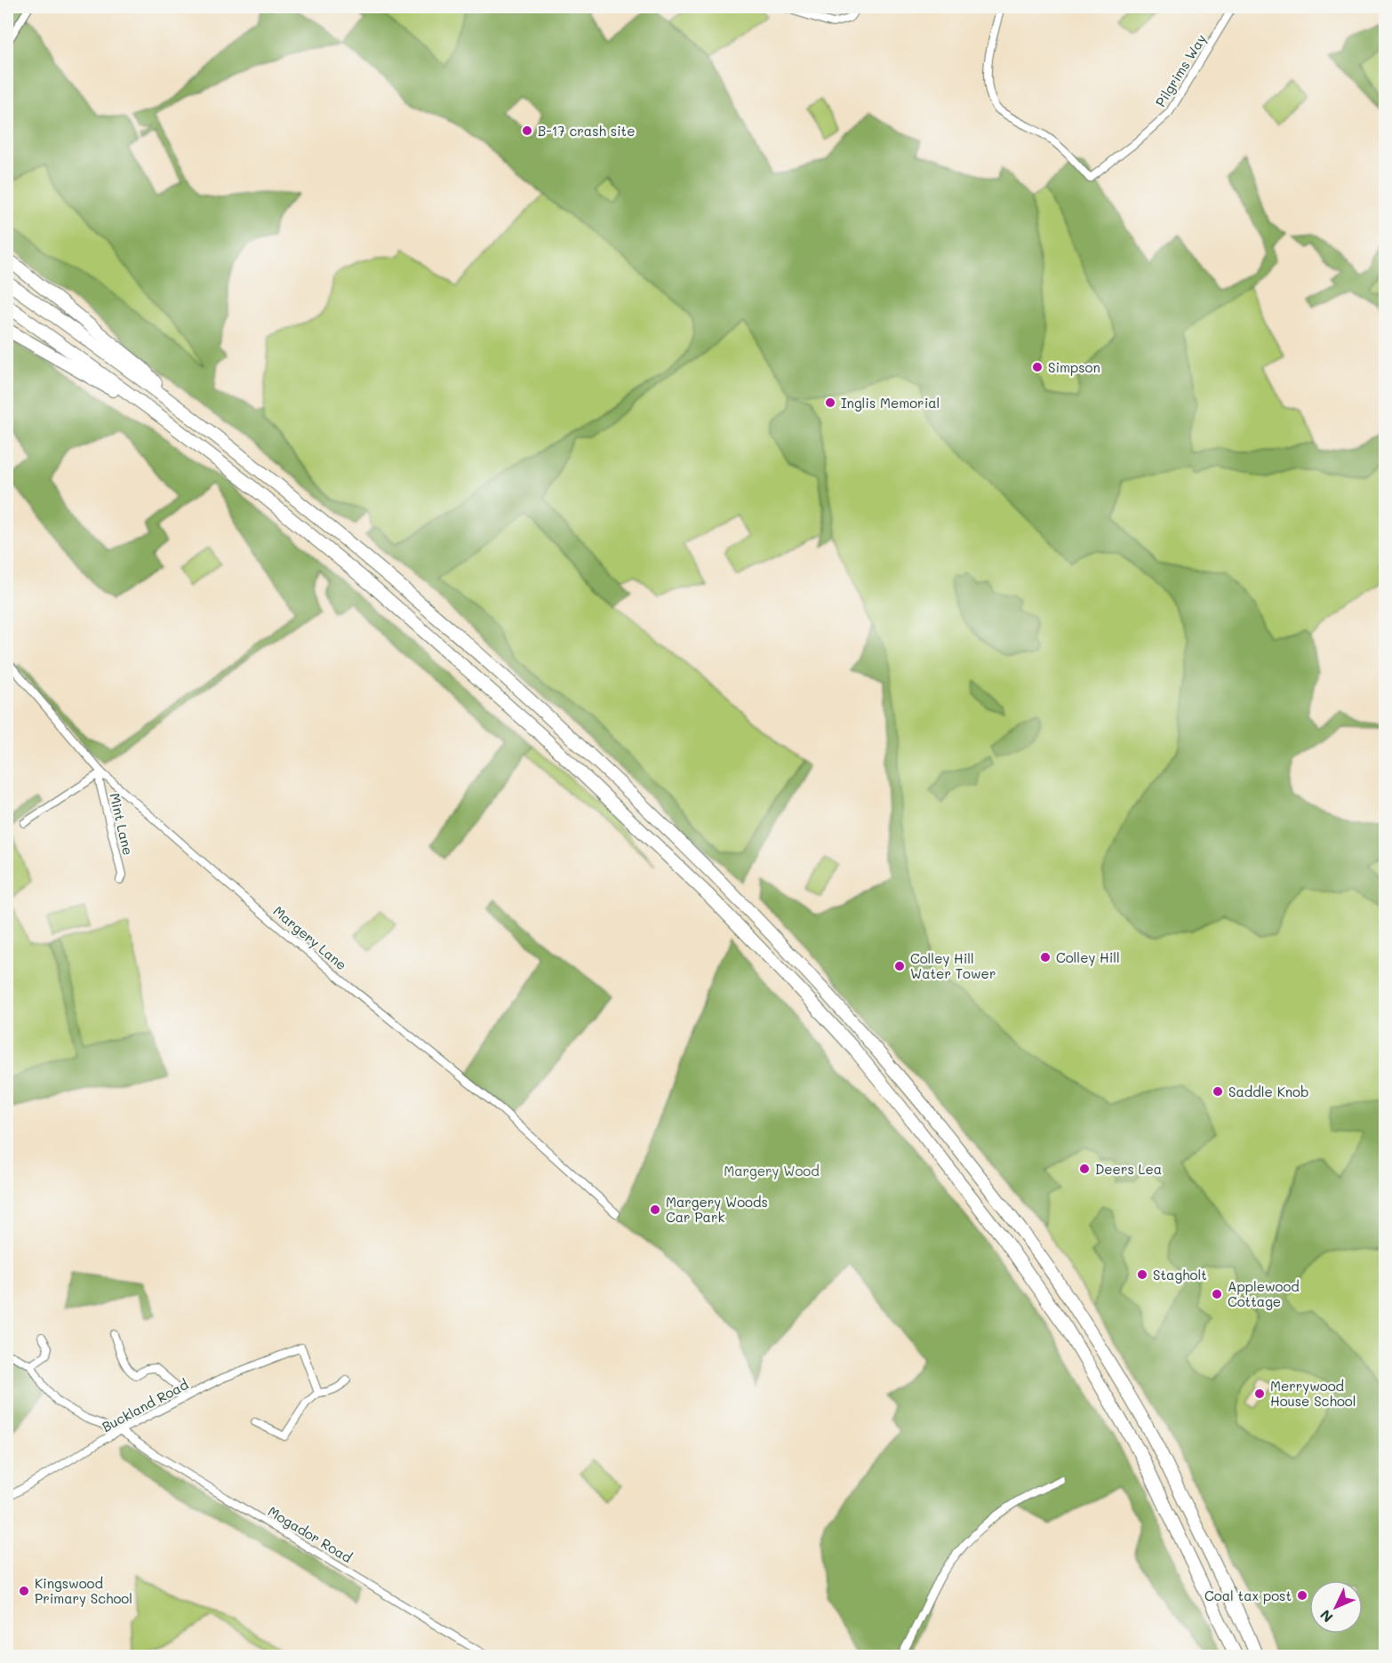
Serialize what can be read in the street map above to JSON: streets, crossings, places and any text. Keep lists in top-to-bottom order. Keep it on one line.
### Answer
{"streets":{"street":["Pilgrims Way","Mint Lane","Margery Lane","Buckland Road","Mogador Road"]},"crossings":[["Mint Lane","Margery Lane"],["Buckland Road","Mogador Road"]],"parks":["Margery Wood"],"places":["B-17 crash site","Simpson","Inglis Memorial","Colley Hill","Colley Hill Water Tower","Saddle Knob","Deers Lea","Margery Woods Car Park","Stagholt","Applewood Cottage","Merrywood House School","Kingswood Primary School","Coal tax post"],"north":"bottom left"}
